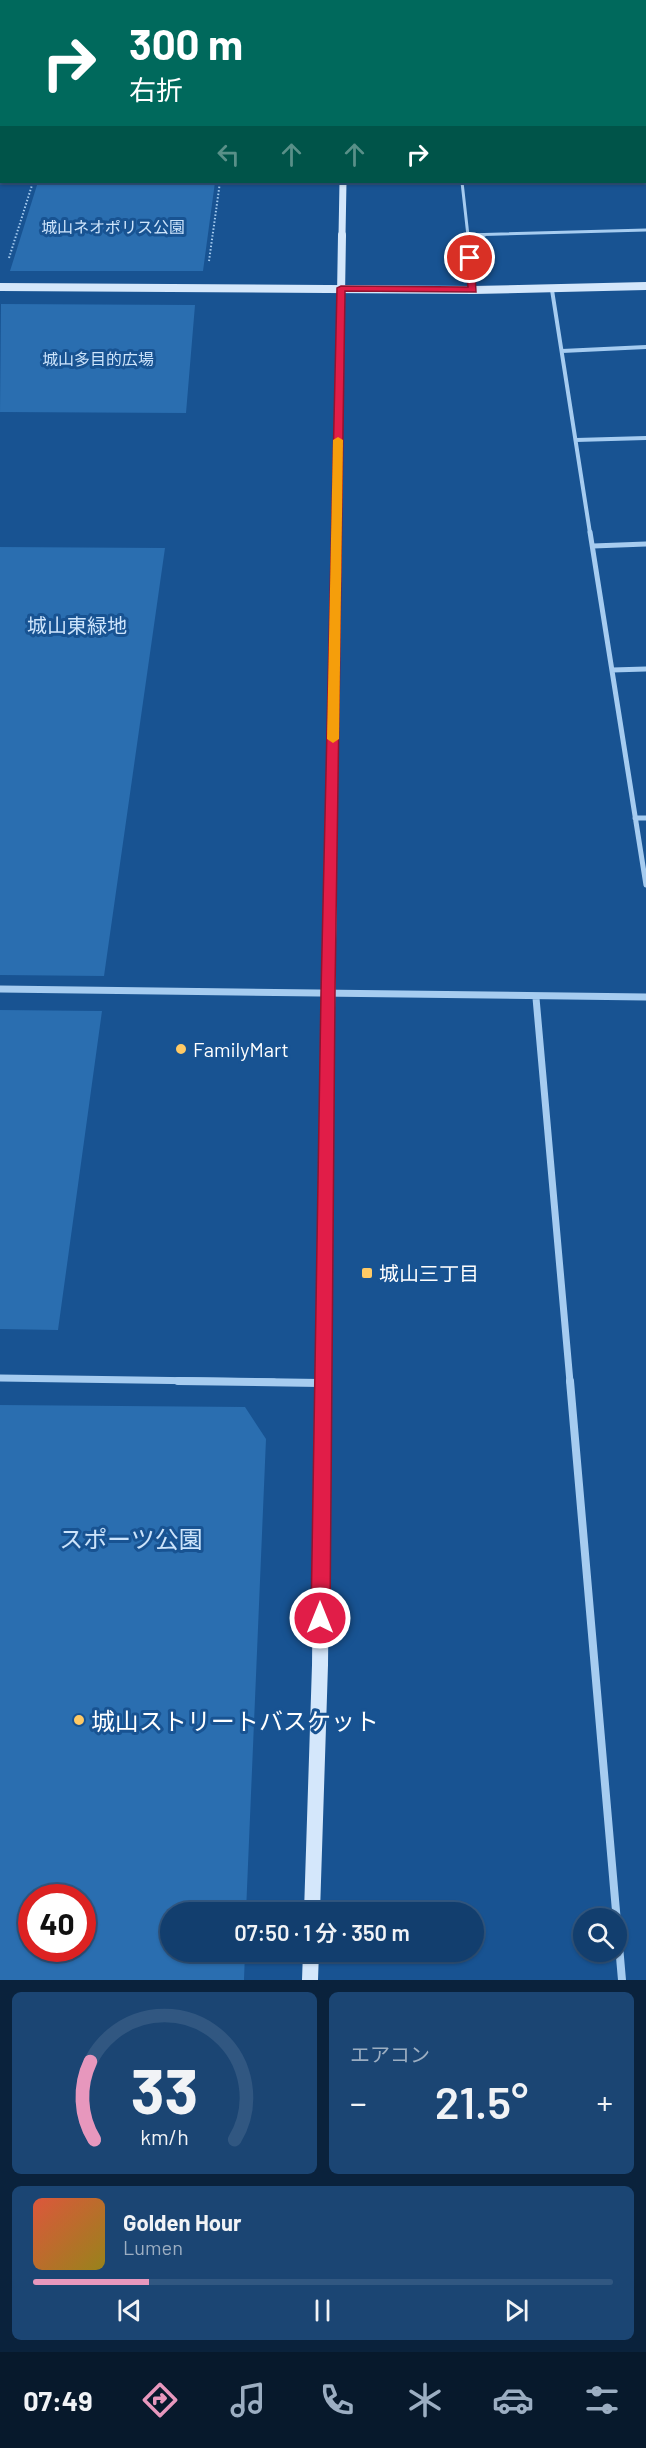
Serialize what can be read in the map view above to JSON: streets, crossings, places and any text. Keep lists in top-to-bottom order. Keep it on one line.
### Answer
{"parks":["城山ネオポリス公園","城山多目的広場","城山東緑地","スポーツ公園"],"places":{"other":["FamilyMart","城山ストリートバスケット"],"transit":["城山三丁目"]},"page":{"turn":["300 m","右折"],"limit":"40","trip":"07:50 · 1 分 · 350 m","tile":"エアコン","heat":["−","21.5°","+"],"song":["Golden Hour","Lumen"],"tabs":"07:49","gauge":["33","km/h"]}}
